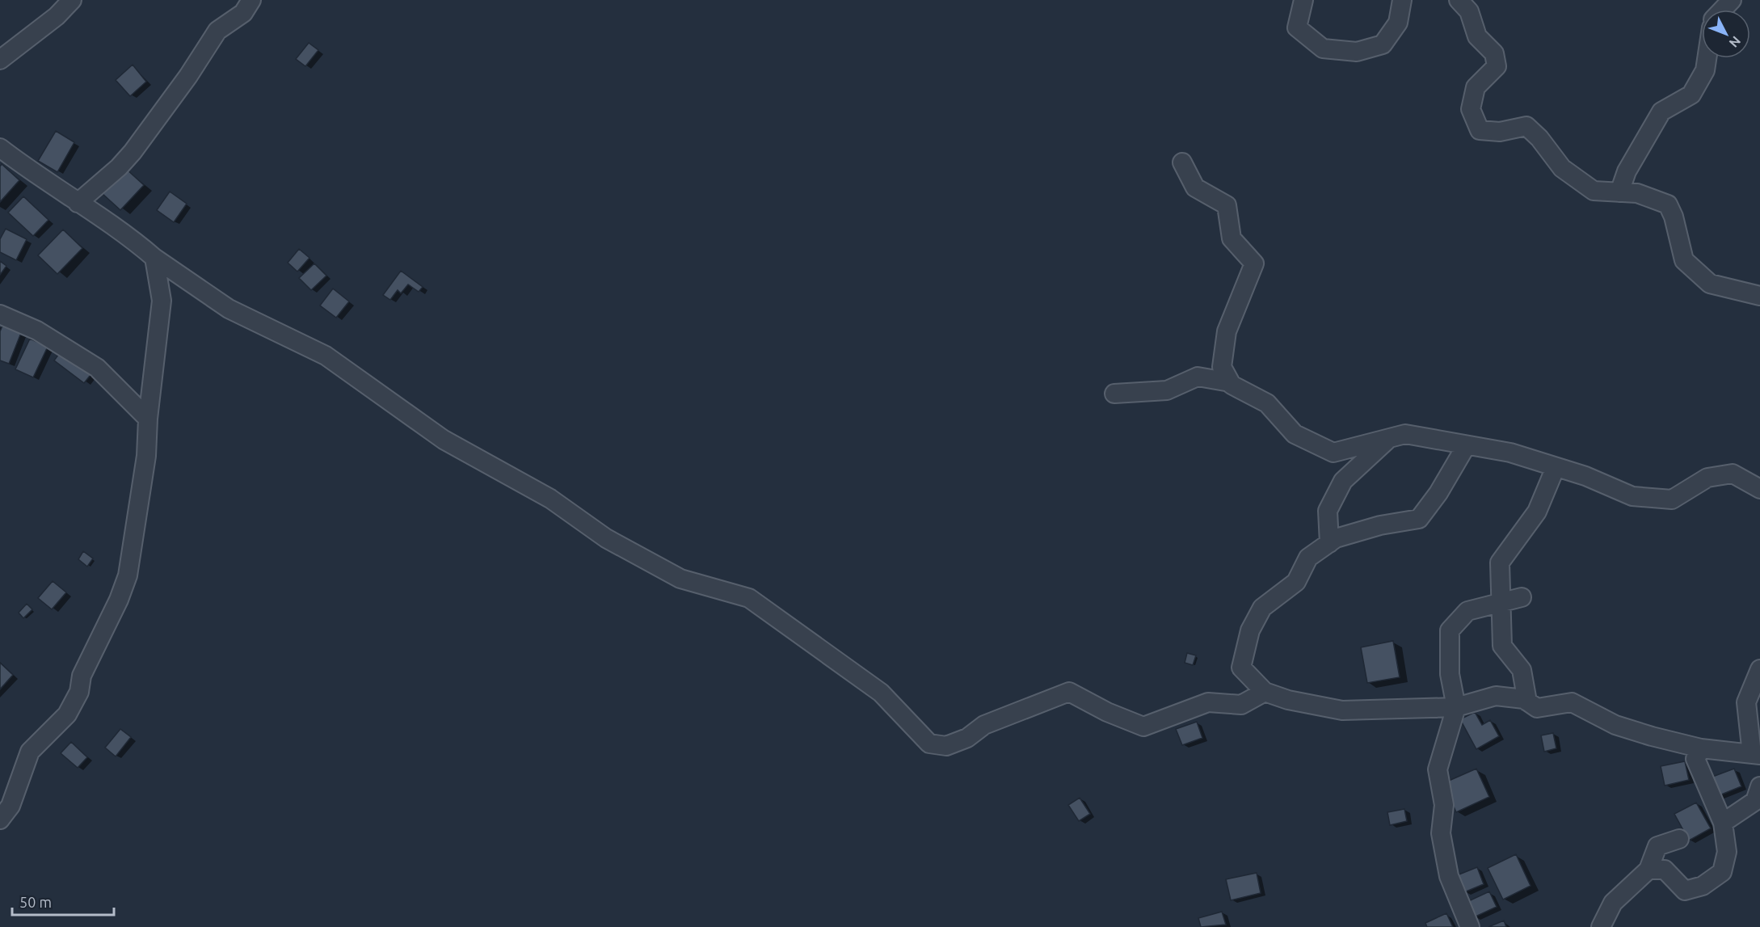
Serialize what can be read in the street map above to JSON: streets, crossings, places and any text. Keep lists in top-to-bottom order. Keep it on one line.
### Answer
{"scale_bar":"50 m","north":"bottom right"}
